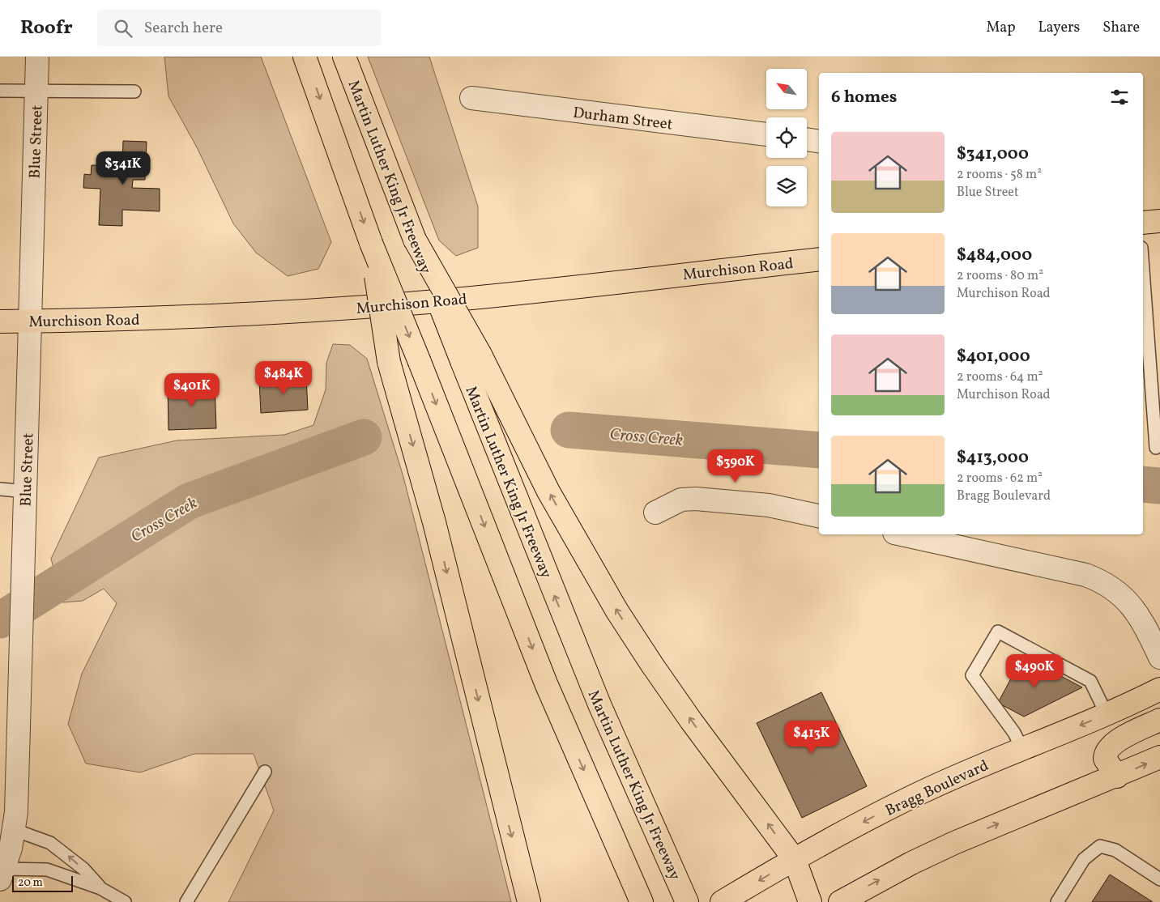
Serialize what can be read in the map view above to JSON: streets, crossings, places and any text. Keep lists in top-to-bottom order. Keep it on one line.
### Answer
{"streets":{"main road":["Martin Luther King Jr Freeway","Murchison Road","Bragg Boulevard"],"street":["Durham Street","Blue Street"]},"crossings":[["Blue Street","Murchison Road"]],"water":["Cross Creek"],"scale_bar":"20 m","north":"top left","page":{"header":"Roofr","search":"Search here","nav":["Map","Layers","Share"],"heading":"6 homes","list":[{"name":"$341,000","note":"2 rooms · 58 m² · Blue Street"},{"name":"$484,000","note":"2 rooms · 80 m² · Murchison Road"},{"name":"$401,000","note":"2 rooms · 64 m² · Murchison Road"},{"name":"$413,000","note":"2 rooms · 62 m² · Bragg Boulevard"}],"price":["$341K","$484K","$401K","$390K","$490K","$413K"],"scale":"20 m"}}
